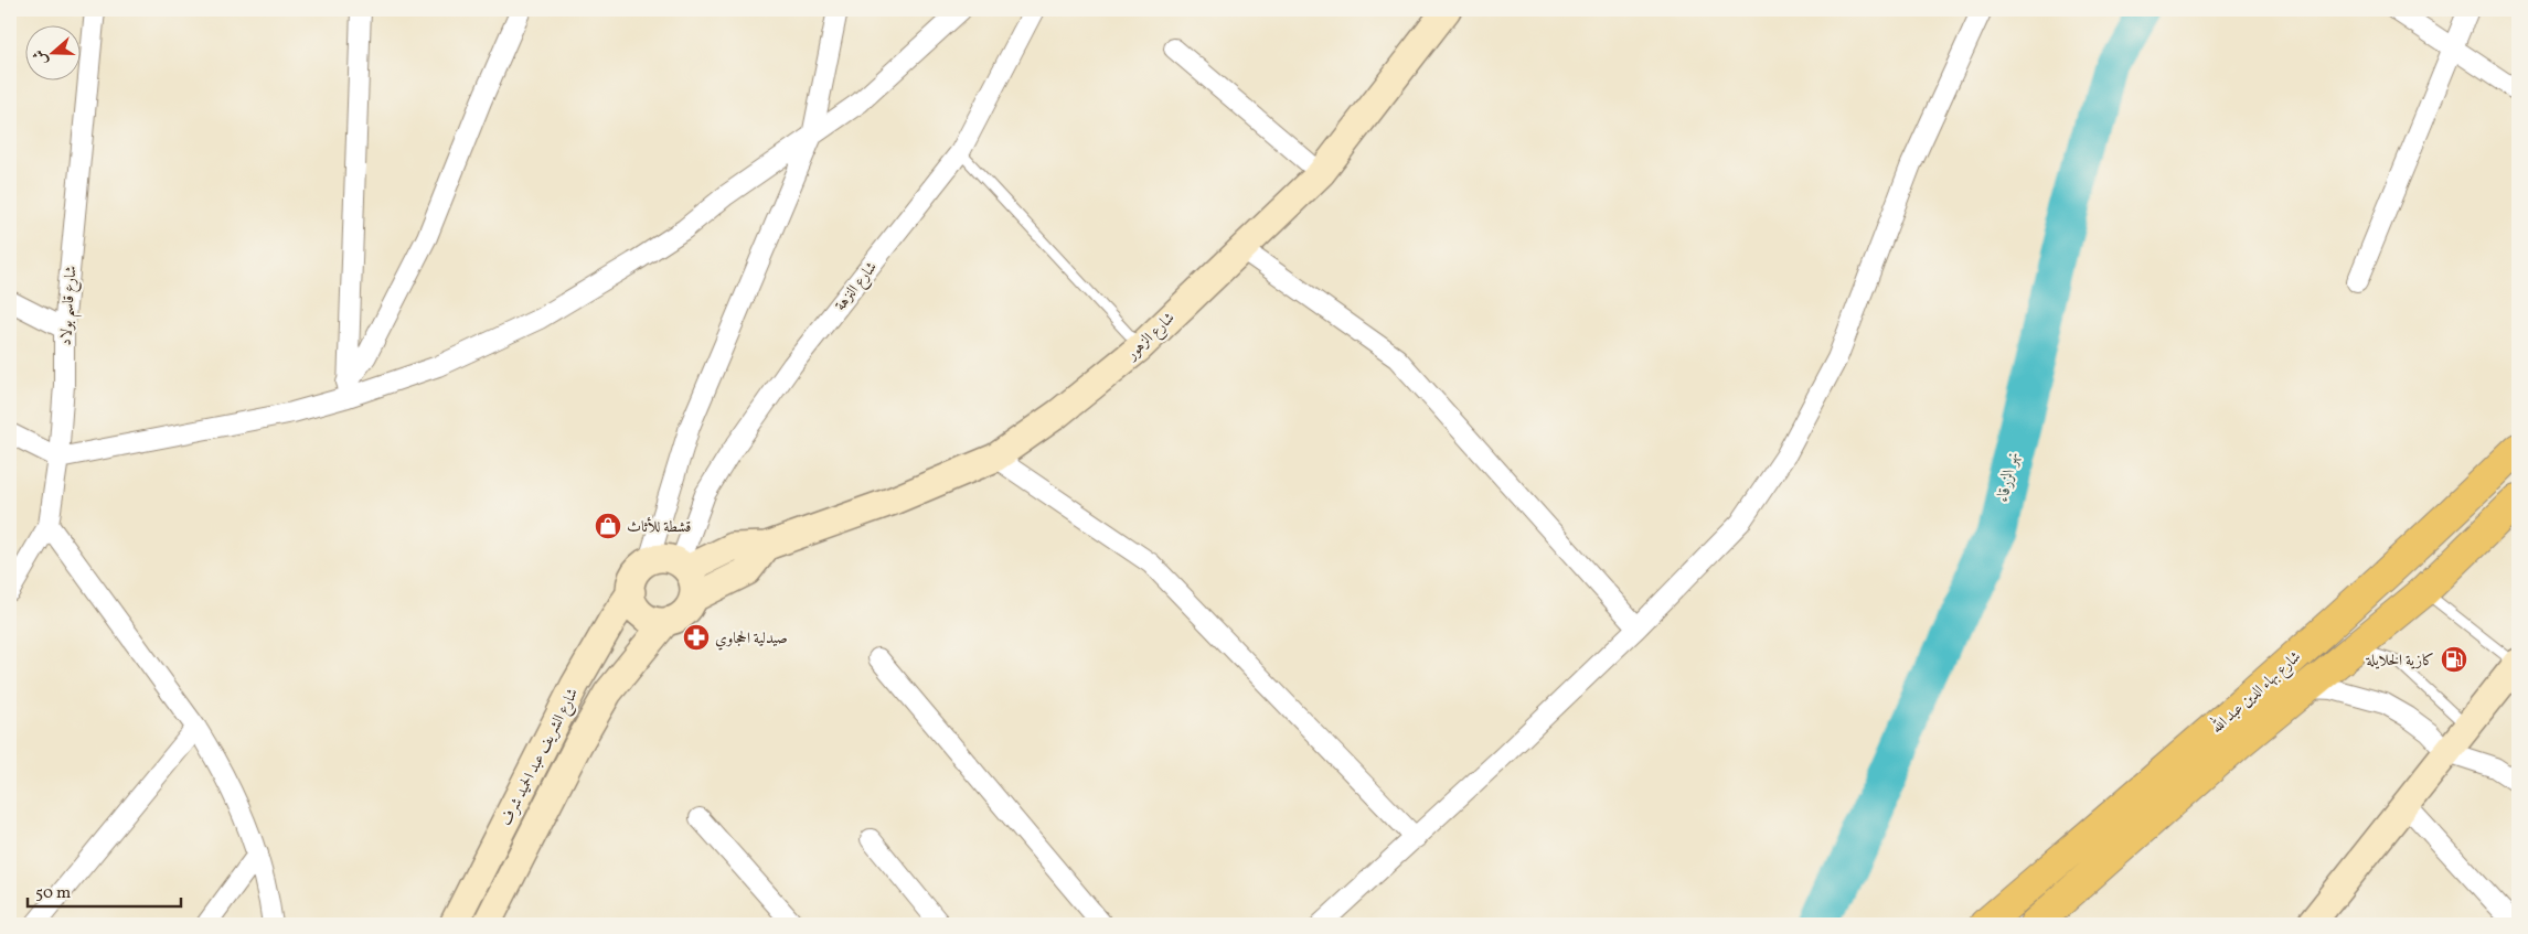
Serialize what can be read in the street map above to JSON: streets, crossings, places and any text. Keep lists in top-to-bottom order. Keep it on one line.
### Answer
{"streets":{"main road":["شارع الزهور","شارع بهاء الدين عبد الله","شارع الشريف عبد الحميد شرف"],"street":["شارع النزهة","شارع قاسم بولاد"]},"crossings":[["شارع النزهة","شارع الزهور"],["شارع النزهة","شارع الشريف عبد الحميد شرف"],["شارع الزهور","شارع الشريف عبد الحميد شرف"]],"water":["نهر الزرقاء"],"places":{"shop":["قشطة للأثاث"],"pharmacy":["صيدلية الحجاوي"],"fuel station":["كازية الخلايلة"]},"scale_bar":"50 m","north":"left"}
